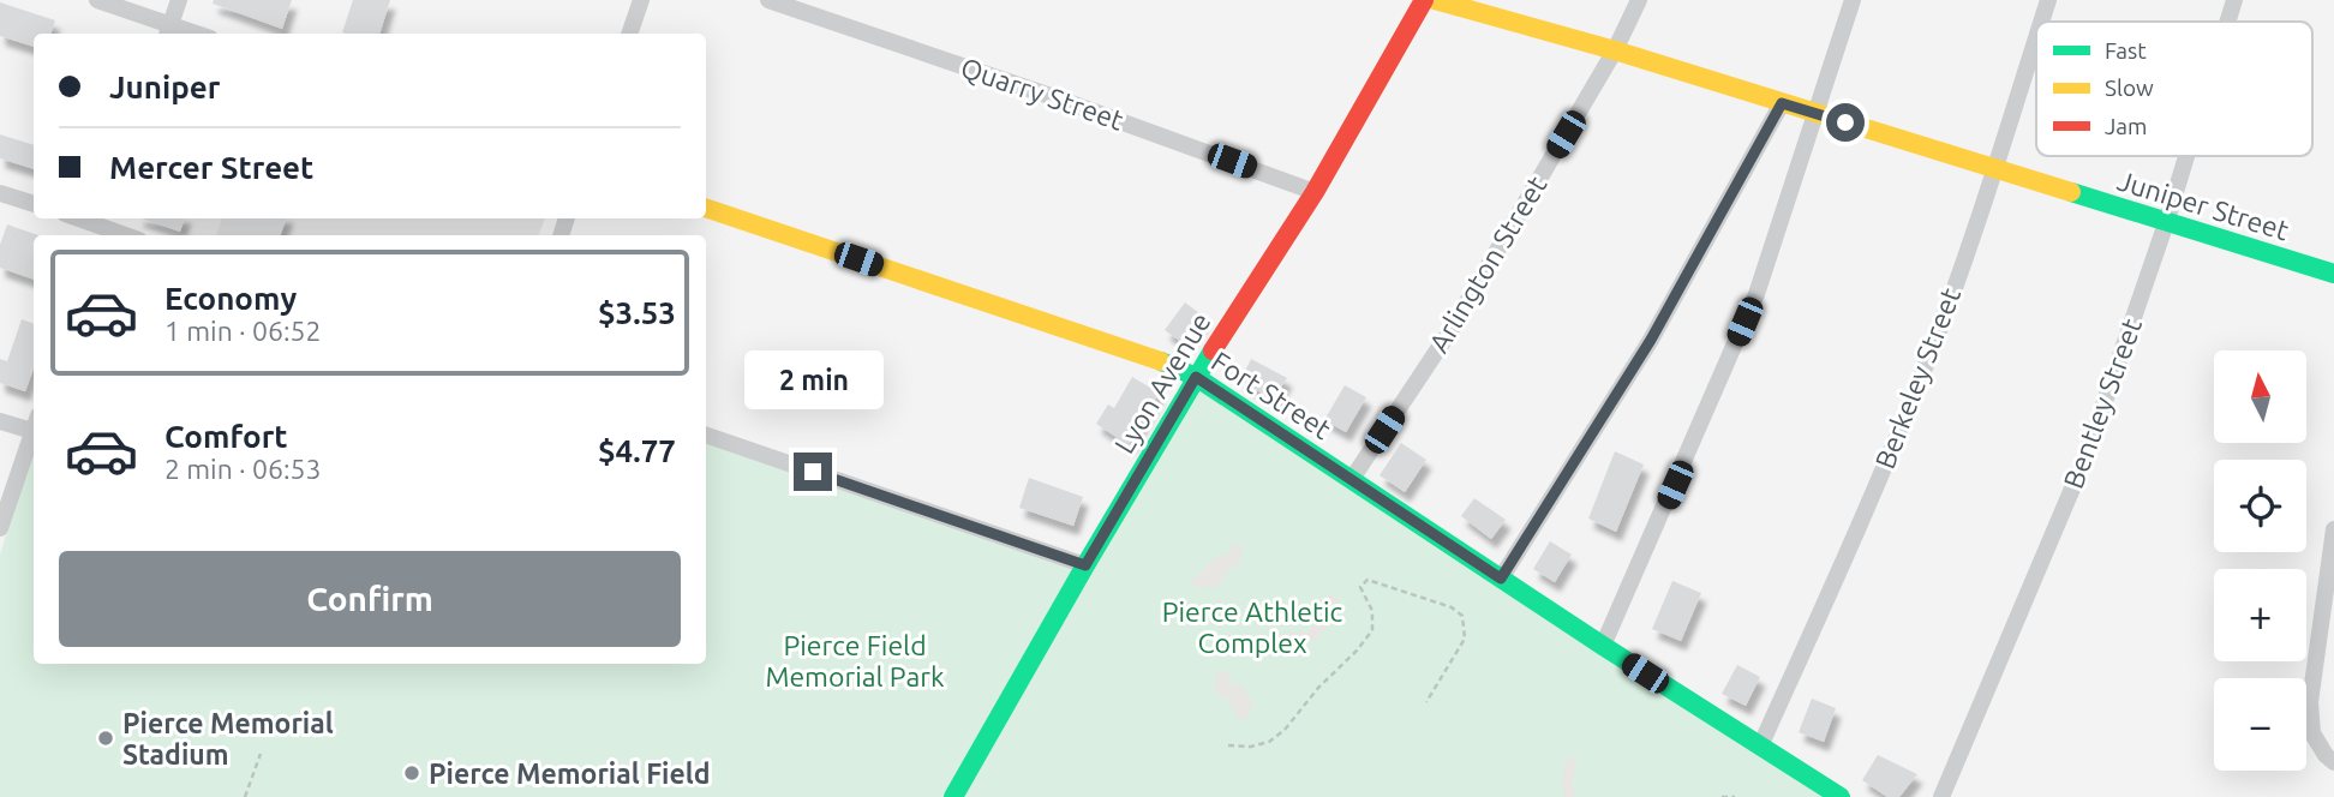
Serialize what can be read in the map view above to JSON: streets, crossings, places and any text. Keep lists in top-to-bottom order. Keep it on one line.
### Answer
{"streets":{"street":["Quarry Street","Juniper Street","Arlington Street","Berkeley Street","Lyon Avenue","Fort Street","Bentley Street"]},"crossings":[["Quarry Street","Lyon Avenue"],["Juniper Street","Berkeley Street"],["Juniper Street","Bentley Street"],["Arlington Street","Fort Street"],["Berkeley Street","Fort Street"],["Lyon Avenue","Fort Street"]],"parks":["Pierce Athletic Complex","Pierce Field Memorial Park"],"places":["Pierce Memorial Stadium","Pierce Memorial Field"],"legend":["Fast","Slow","Jam"],"north":"top","page":{"banner":["Juniper","Mercer Street"],"list":[{"name":"Economy","note":"1 min · 06:52","value":"$3.53"},{"name":"Comfort","note":"2 min · 06:53","value":"$4.77"}],"map_buttons":["+","−"],"bubble":"2 min","buttons":"Confirm"}}
